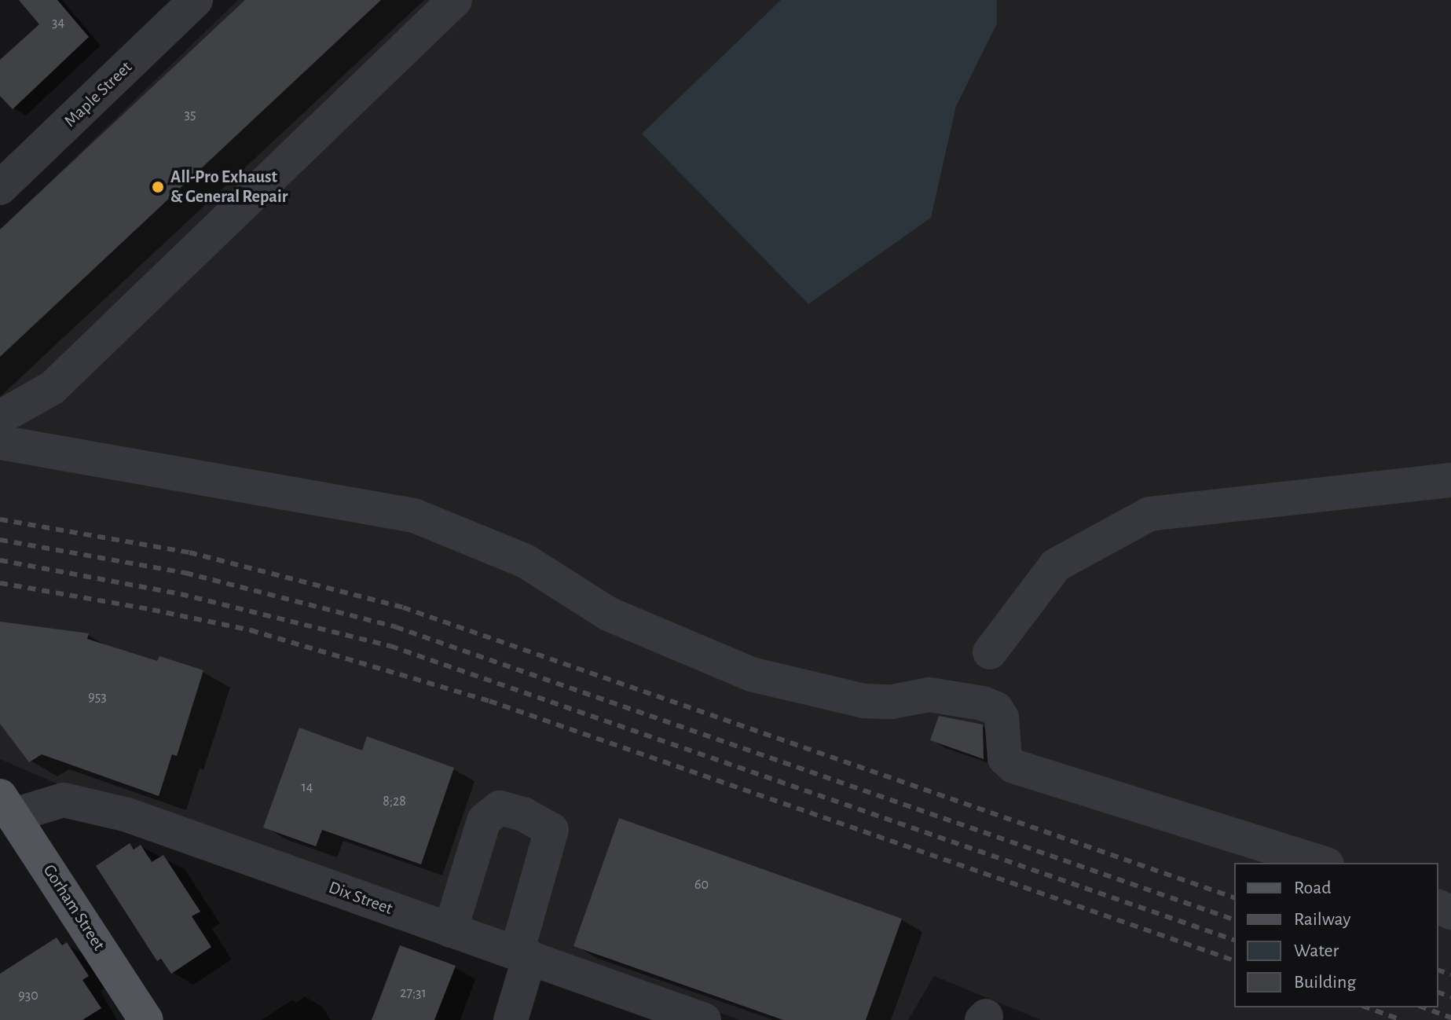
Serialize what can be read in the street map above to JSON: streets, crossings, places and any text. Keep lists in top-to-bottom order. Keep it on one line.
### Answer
{"streets":{"main road":["Gorham Street"],"street":["Maple Street","Dix Street"]},"crossings":[["Dix Street","Gorham Street"]],"places":["All-Pro Exhaust & General Repair"],"house_numbers":["34","35","953","14","8;28","60","27;31","930"],"legend":["Road","Railway","Water","Building"]}
